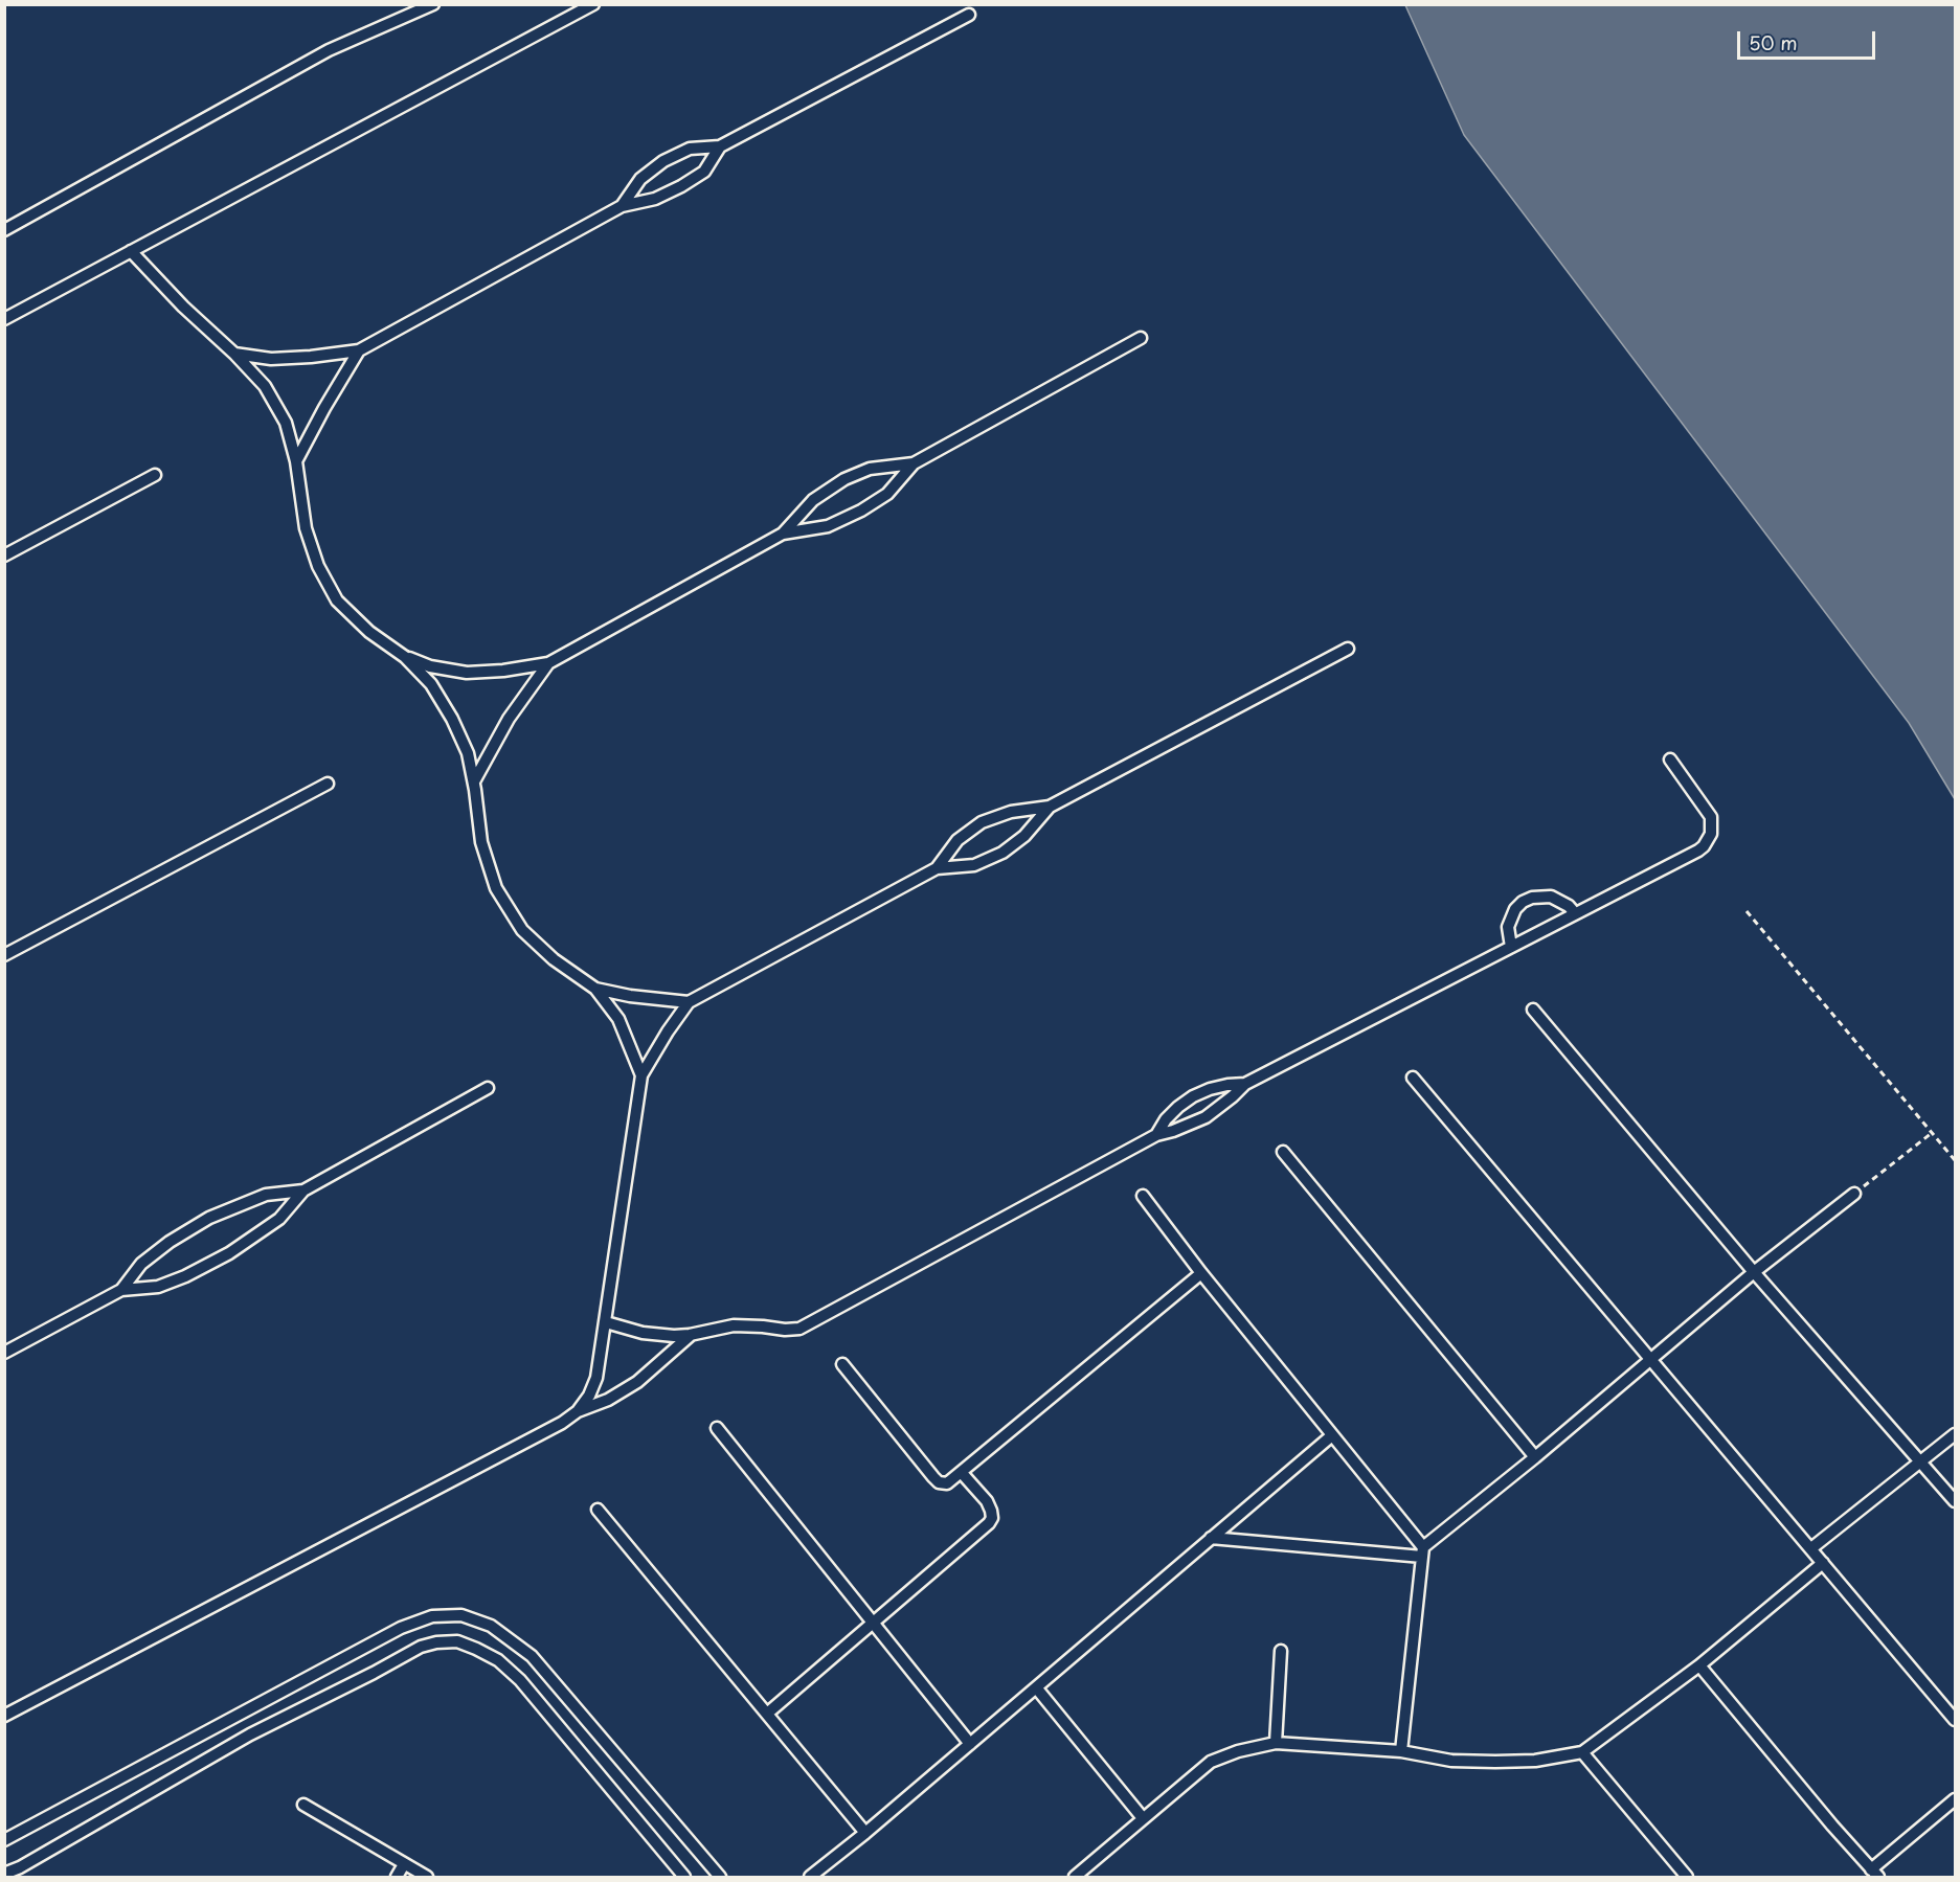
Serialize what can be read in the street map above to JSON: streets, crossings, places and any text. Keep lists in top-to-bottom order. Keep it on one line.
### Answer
{"scale_bar":"50 m"}
